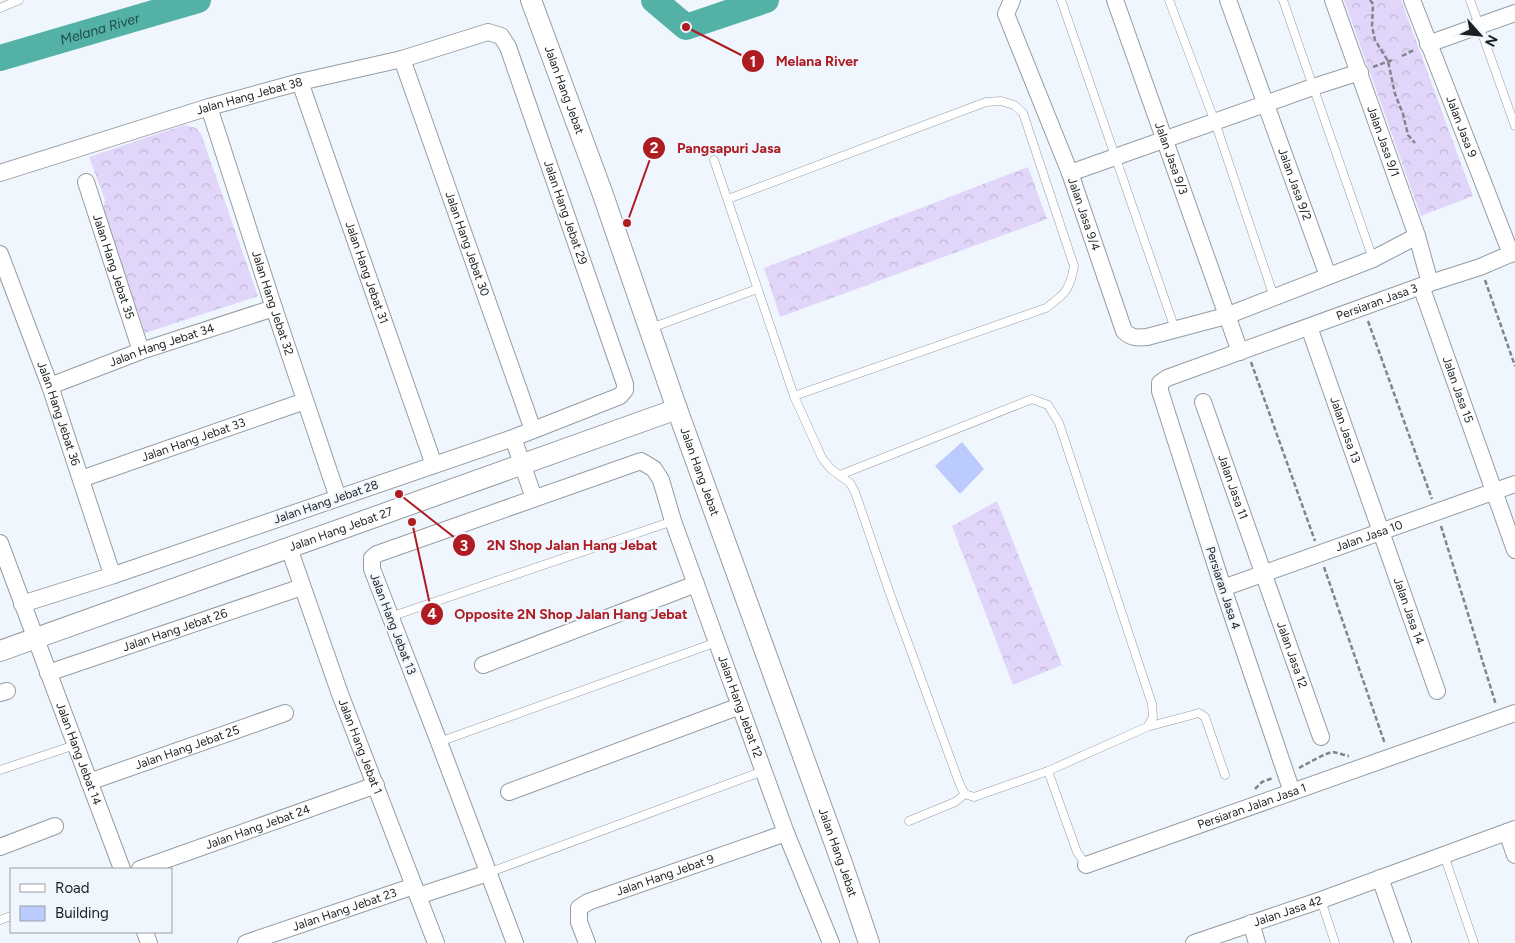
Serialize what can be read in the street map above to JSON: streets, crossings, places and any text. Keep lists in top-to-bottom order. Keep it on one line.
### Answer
{"streets":{"street":["Jalan Hang Jebat","Jalan Hang Jebat 38","Jalan Jasa 9","Jalan Jasa 9/1","Jalan Jasa 9/3","Jalan Jasa 9/2","Jalan Hang Jebat 29","Jalan Jasa 9/4","Jalan Hang Jebat 30","Jalan Hang Jebat 35","Jalan Hang Jebat 31","Persiaran Jasa 3","Jalan Hang Jebat 32","Jalan Hang Jebat 34","Jalan Jasa 15","Jalan Hang Jebat 36","Jalan Jasa 13","Jalan Hang Jebat 33","Jalan Jasa 11","Jalan Hang Jebat 28","Jalan Hang Jebat 27","Jalan Jasa 10","Persiaran Jasa 4","Jalan Jasa 14","Jalan Hang Jebat 13","Jalan Hang Jebat 26","Jalan Jasa 12","Jalan Hang Jebat 12","Jalan Hang Jebat 1","Jalan Hang Jebat 25","Jalan Hang Jebat 14","Persiaran Jalan Jasa 1","Jalan Hang Jebat 24","Jalan Hang Jebat 9","Jalan Hang Jebat 23","Jalan Jasa 42"]},"crossings":[["Jalan Hang Jebat","Jalan Hang Jebat 27"],["Jalan Hang Jebat 38","Jalan Hang Jebat 29"],["Jalan Hang Jebat 38","Jalan Hang Jebat 30"],["Jalan Hang Jebat 38","Jalan Hang Jebat 31"],["Jalan Hang Jebat 38","Jalan Hang Jebat 32"],["Jalan Jasa 9","Persiaran Jasa 3"],["Jalan Jasa 9/1","Persiaran Jasa 3"],["Jalan Jasa 9/1","Jalan Jasa 15"],["Jalan Jasa 9/3","Jalan Jasa 9/4"],["Jalan Jasa 9/2","Jalan Jasa 9/4"],["Jalan Hang Jebat 29","Jalan Hang Jebat 28"],["Jalan Hang Jebat 30","Jalan Hang Jebat 28"],["Jalan Hang Jebat 35","Jalan Hang Jebat 34"],["Jalan Hang Jebat 31","Jalan Hang Jebat 28"],["Persiaran Jasa 3","Jalan Jasa 15"],["Persiaran Jasa 3","Jalan Jasa 13"],["Persiaran Jasa 3","Persiaran Jasa 4"],["Jalan Hang Jebat 32","Jalan Hang Jebat 34"],["Jalan Hang Jebat 32","Jalan Hang Jebat 33"],["Jalan Hang Jebat 32","Jalan Hang Jebat 28"],["Jalan Hang Jebat 34","Jalan Hang Jebat 36"],["Jalan Jasa 15","Jalan Jasa 10"],["Jalan Hang Jebat 36","Jalan Hang Jebat 33"],["Jalan Hang Jebat 36","Jalan Hang Jebat 28"],["Jalan Jasa 13","Jalan Jasa 10"],["Jalan Jasa 13","Jalan Jasa 14"],["Jalan Jasa 11","Jalan Jasa 10"],["Jalan Jasa 11","Jalan Jasa 12"],["Jalan Hang Jebat 28","Jalan Hang Jebat 14"],["Jalan Hang Jebat 27","Jalan Hang Jebat 1"],["Jalan Hang Jebat 27","Jalan Hang Jebat 14"],["Jalan Jasa 10","Persiaran Jasa 4"],["Jalan Jasa 10","Jalan Jasa 14"],["Jalan Jasa 10","Jalan Jasa 12"],["Persiaran Jasa 4","Persiaran Jalan Jasa 1"],["Jalan Hang Jebat 13","Jalan Hang Jebat 12"],["Jalan Hang Jebat 13","Jalan Hang Jebat 23"],["Jalan Hang Jebat 26","Jalan Hang Jebat 1"],["Jalan Hang Jebat 26","Jalan Hang Jebat 14"],["Jalan Hang Jebat 12","Jalan Hang Jebat 9"],["Jalan Hang Jebat 1","Jalan Hang Jebat 24"],["Jalan Hang Jebat 1","Jalan Hang Jebat 23"],["Jalan Hang Jebat 25","Jalan Hang Jebat 14"]],"water":["Melana River"],"places":["Melana River","Pangsapuri Jasa","2N Shop Jalan Hang Jebat","Opposite 2N Shop Jalan Hang Jebat"],"legend":["Road","Building"],"north":"bottom right"}
